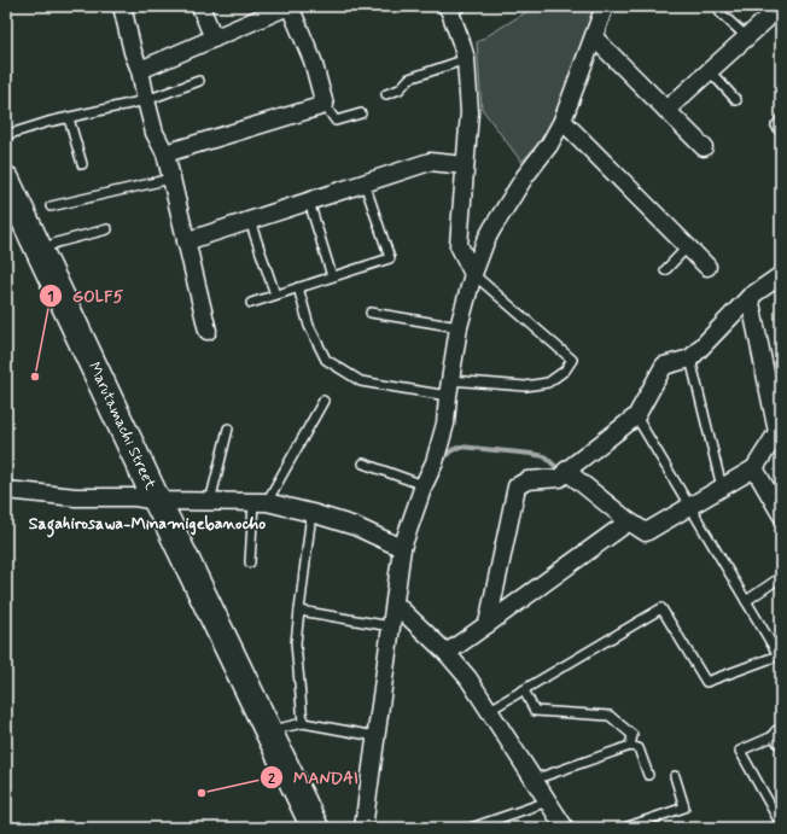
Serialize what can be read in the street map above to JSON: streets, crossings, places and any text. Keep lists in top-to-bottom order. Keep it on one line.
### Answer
{"streets":{"main road":["Marutamachi Street"]},"districts":["Sagahirosawa-Minamigebanocho"],"places":["GOLF5","MANDAI"]}
